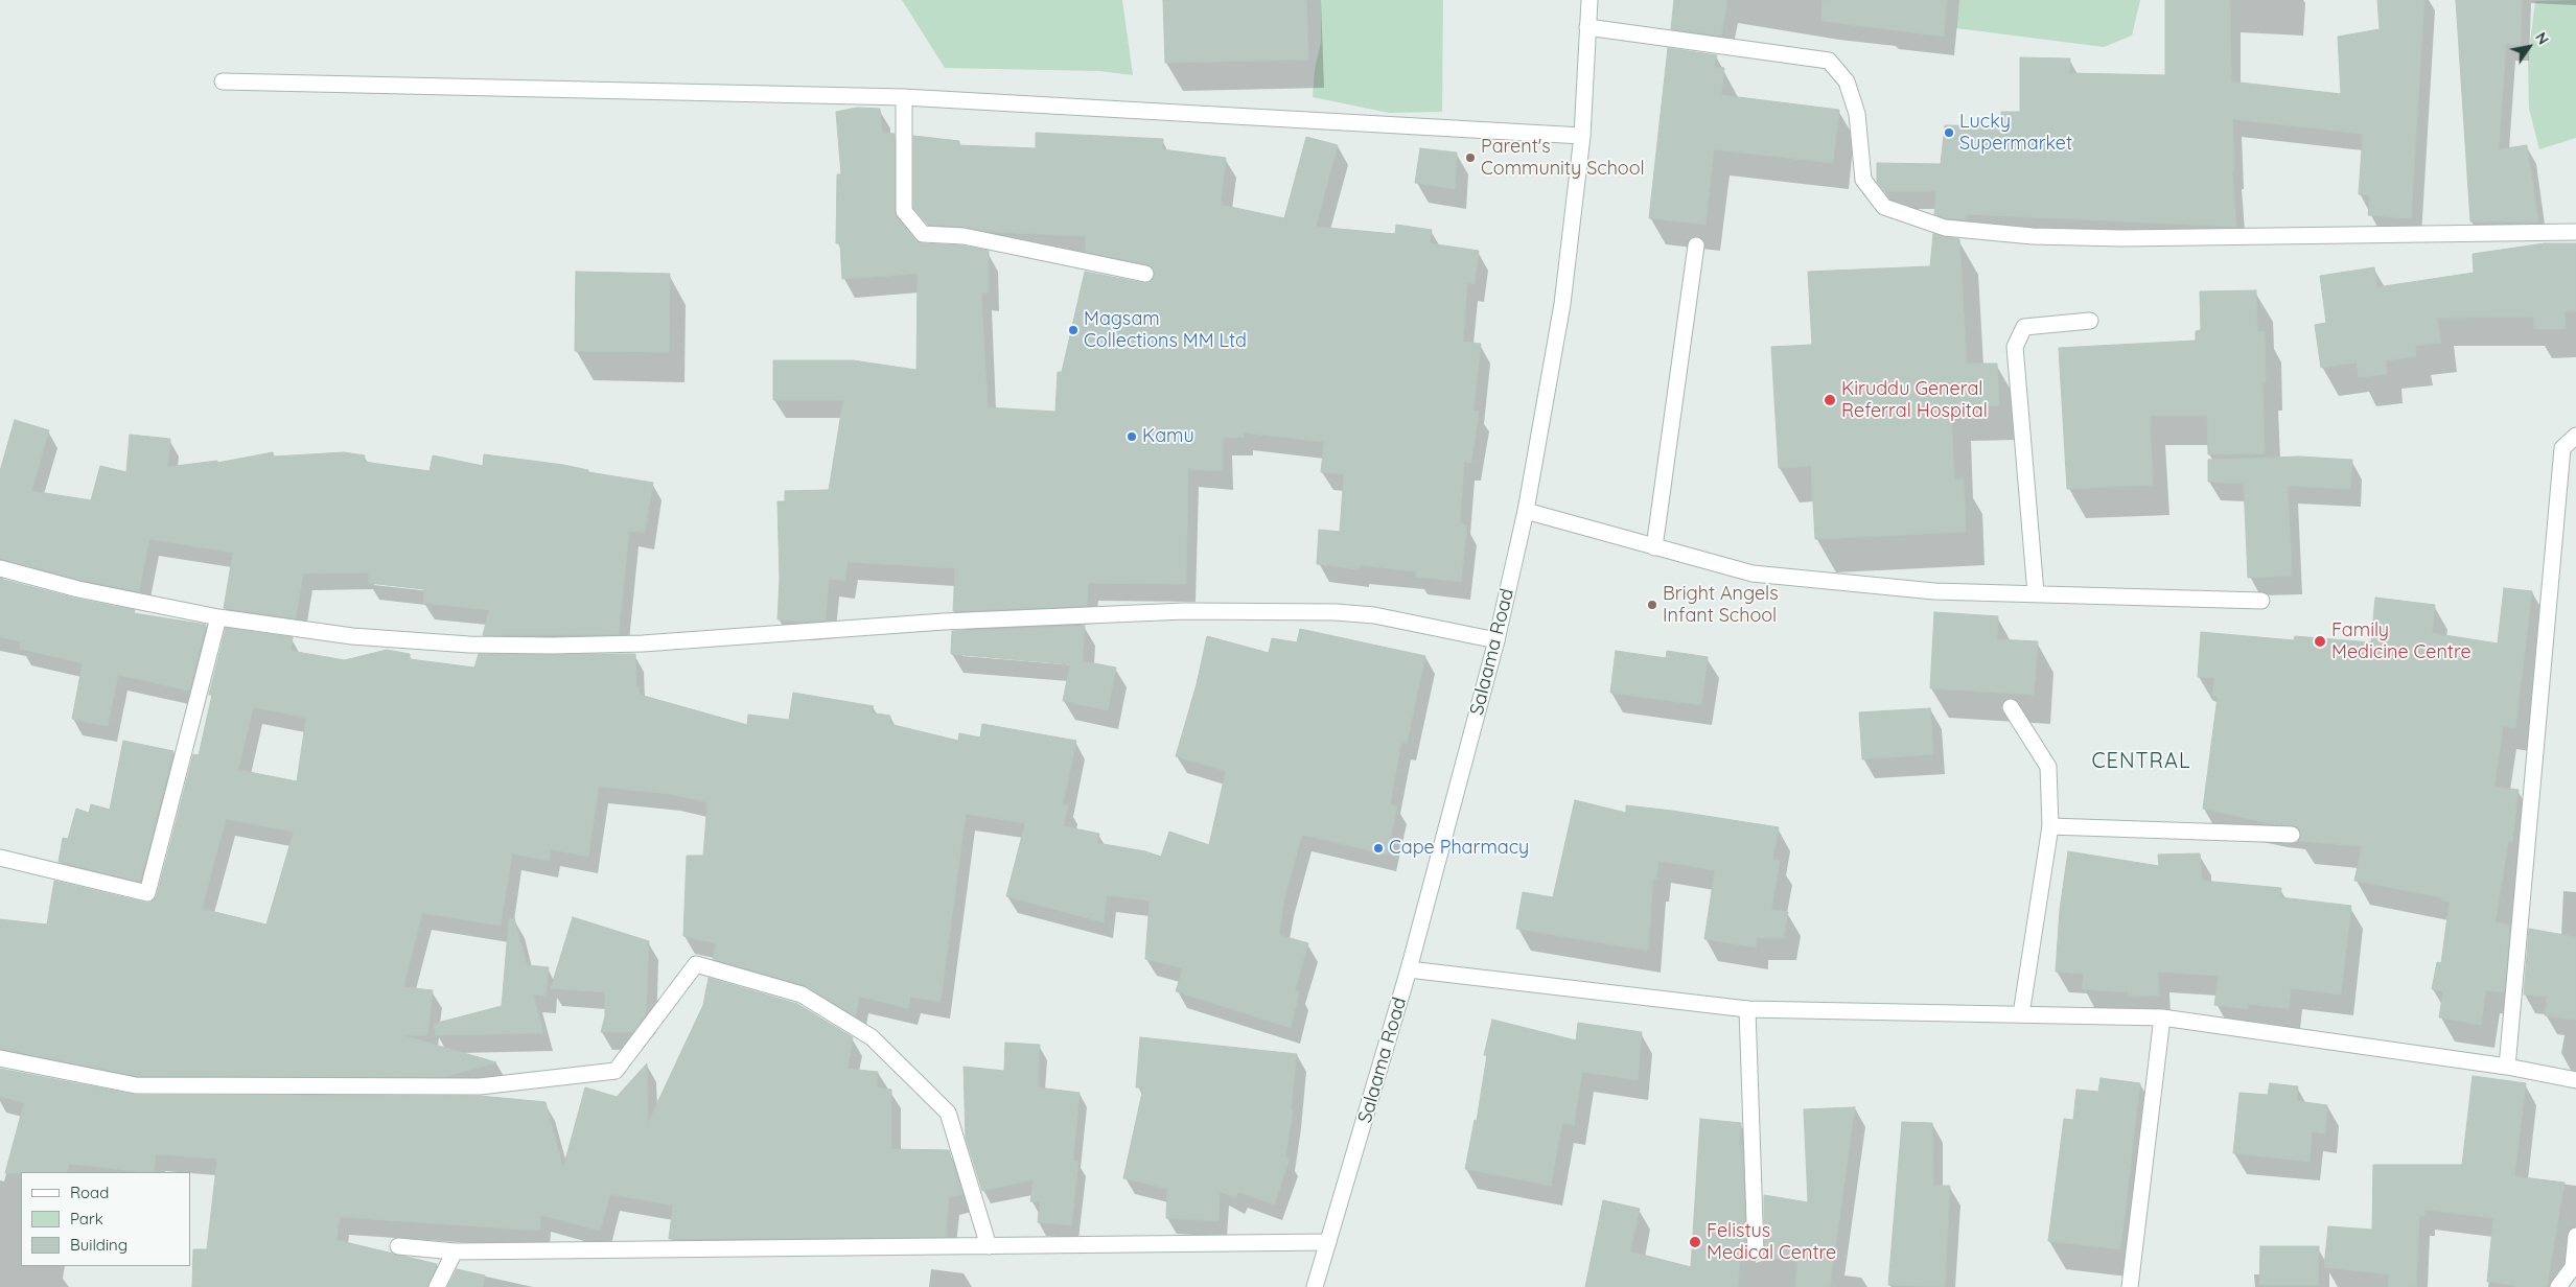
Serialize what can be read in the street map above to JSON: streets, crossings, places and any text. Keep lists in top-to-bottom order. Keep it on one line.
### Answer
{"streets":{"street":["Salaama Road"]},"districts":["CENTRAL"],"places":["Lucky Supermarket","Parent's Community School","Magsam Collections MM Ltd","Kiruddu General Referral Hospital","Kamu","Bright Angels Infant School","Family Medicine Centre","Cape Pharmacy","Felistus Medical Centre"],"legend":["Road","Park","Building"],"north":"top right"}
